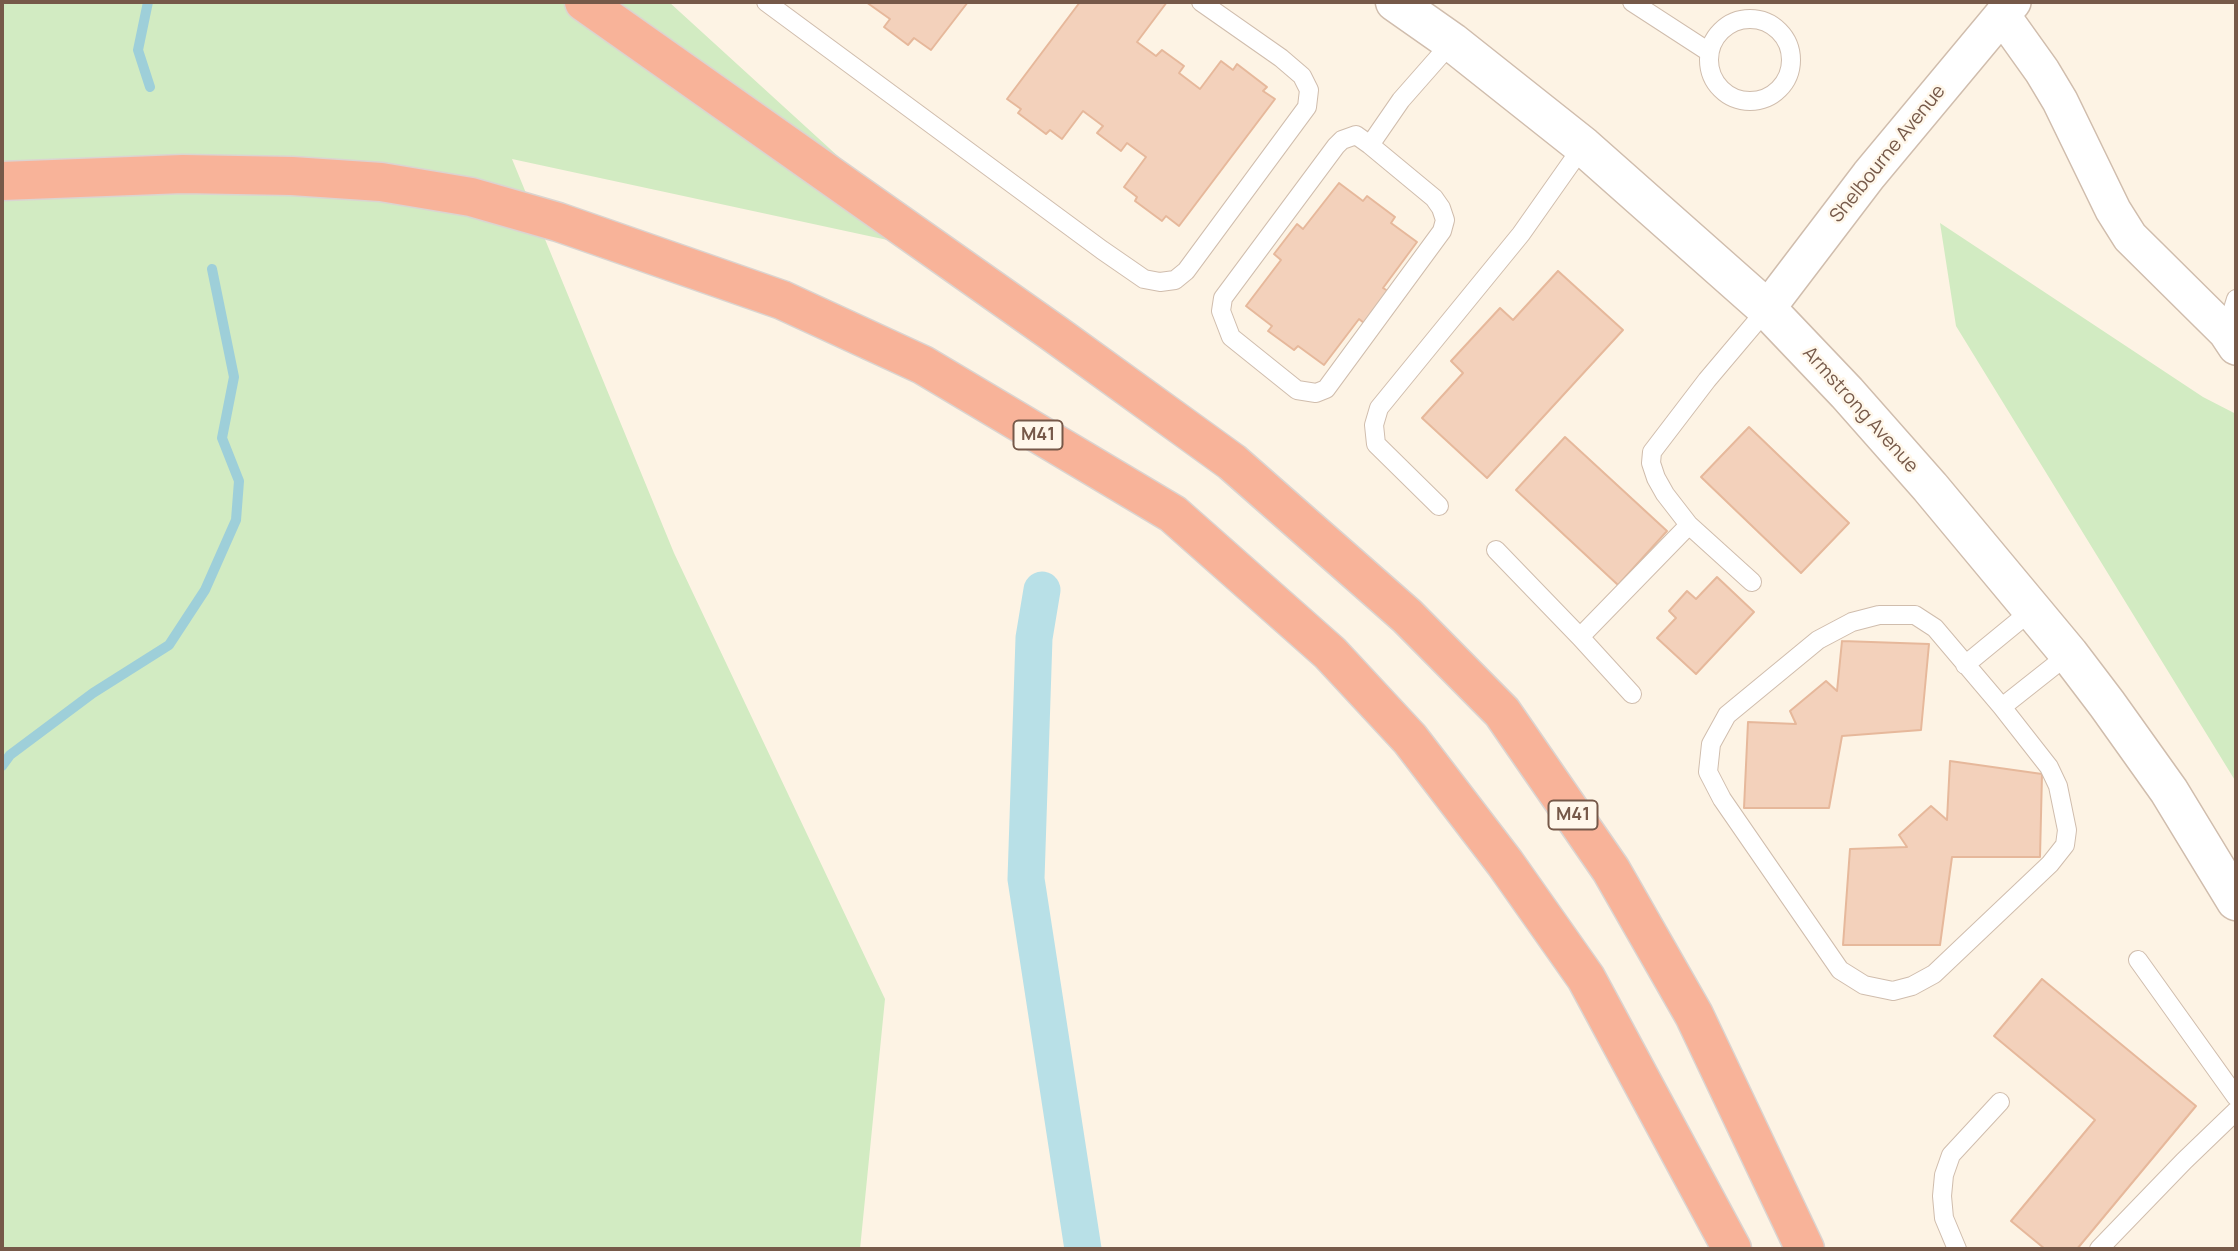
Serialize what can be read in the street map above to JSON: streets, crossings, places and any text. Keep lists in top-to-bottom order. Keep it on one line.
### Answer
{"streets":{"highway":["M41"],"street":["Shelbourne Avenue","Armstrong Avenue"]},"crossings":[["Shelbourne Avenue","Armstrong Avenue"]]}
